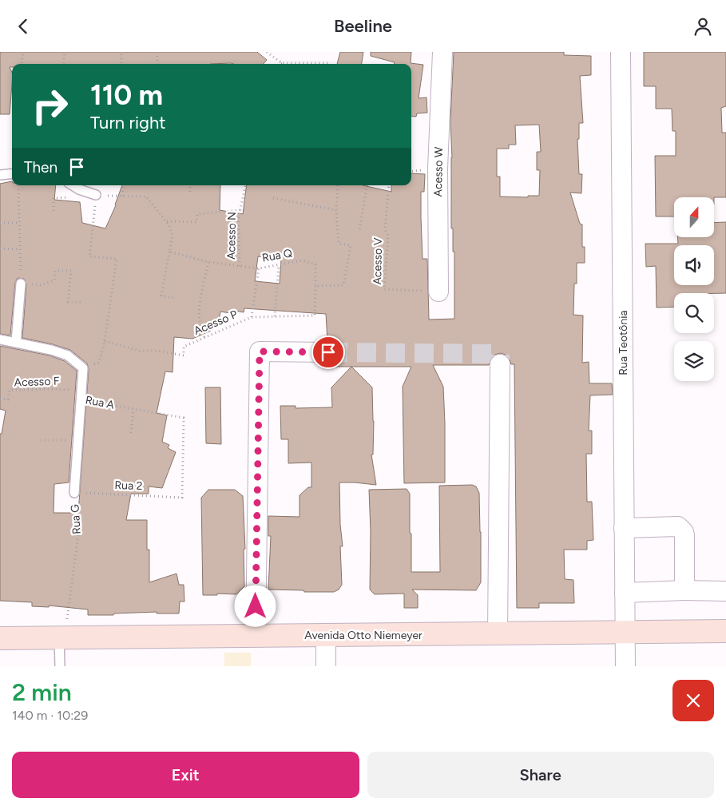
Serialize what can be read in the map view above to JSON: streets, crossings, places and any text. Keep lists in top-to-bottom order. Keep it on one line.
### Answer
{"streets":{"main road":["Avenida Otto Niemeyer"],"street":["Acesso W","Rua Teotônia"],"lane":["Rua A","Rua G"],"path":["Acesso N","Rua Q","Acesso V","Acesso P","Acesso F","Rua 2"]},"crossings":[["Acesso W","Acesso V"],["Acesso N","Rua Q"],["Rua Q","Acesso P"],["Rua Teotônia","Avenida Otto Niemeyer"],["Acesso F","Rua A"],["Acesso F","Rua G"],["Rua A","Rua 2"],["Rua A","Rua G"],["Rua 2","Rua G"],["Rua G","Avenida Otto Niemeyer"]],"north":"top","page":{"header":"Beeline","turn":["110 m","Turn right"],"then":"Then","heading":["2 min","140 m · 10:29"],"buttons":["Exit","Share"]}}
